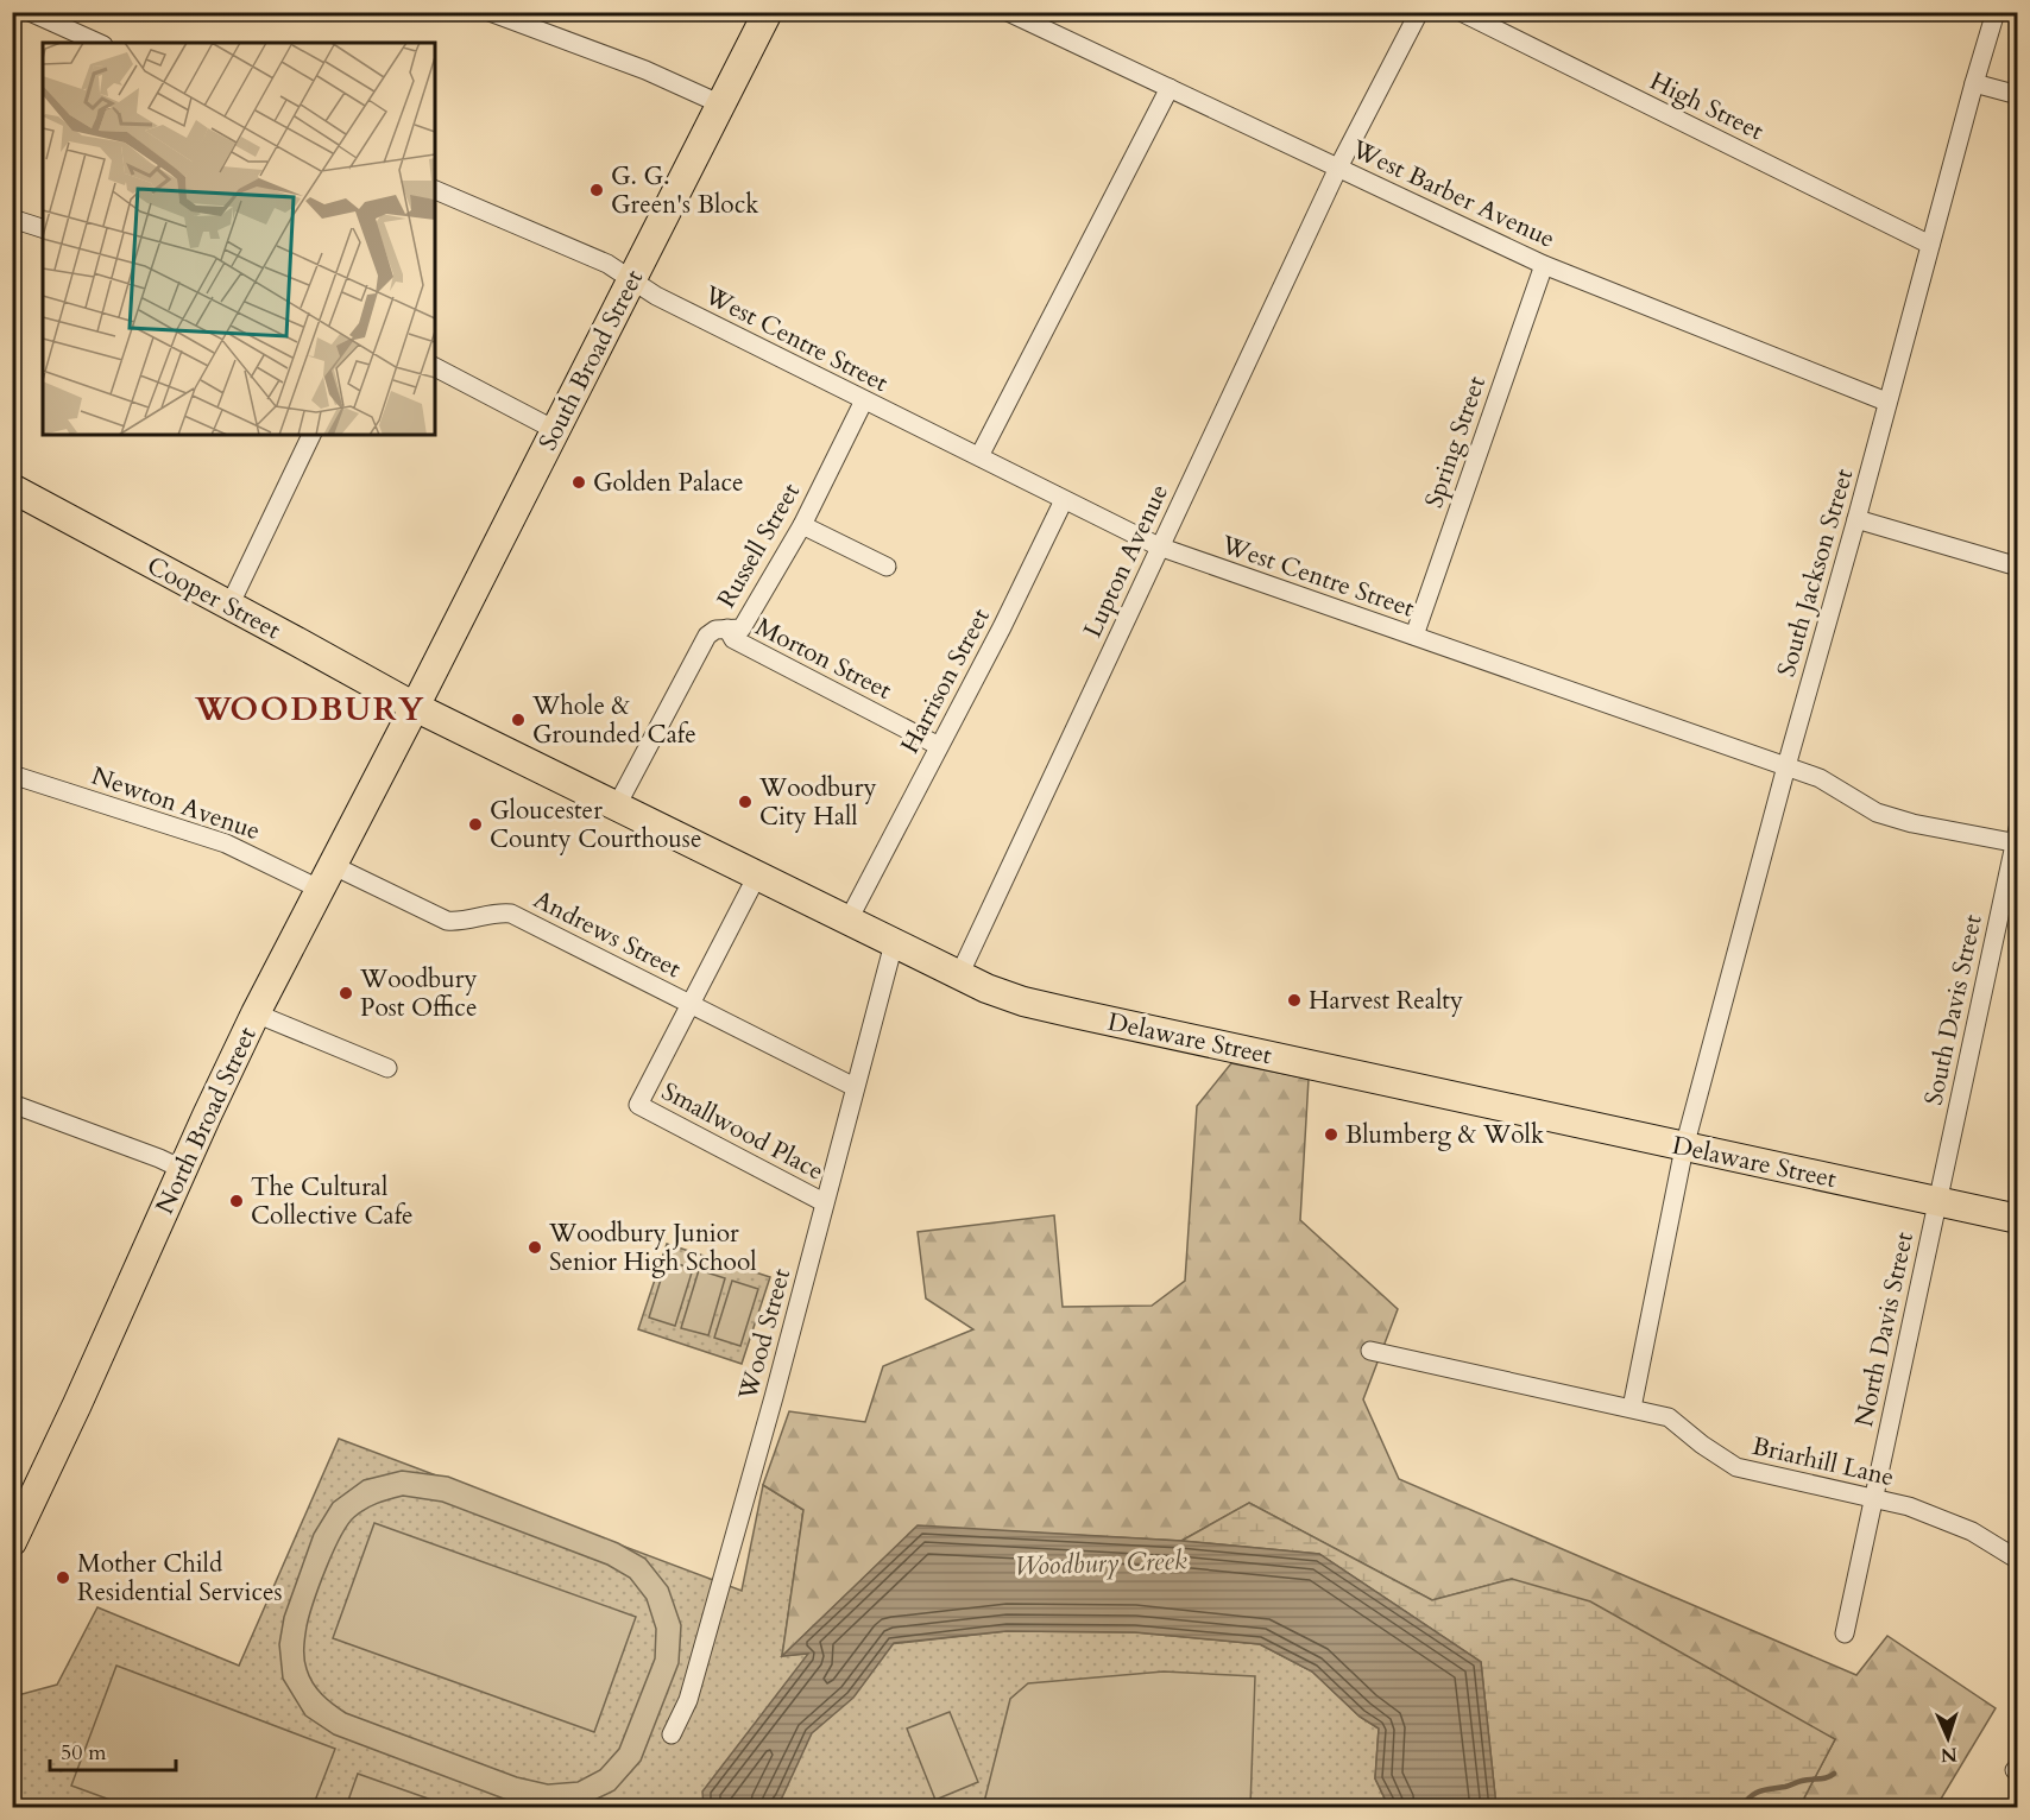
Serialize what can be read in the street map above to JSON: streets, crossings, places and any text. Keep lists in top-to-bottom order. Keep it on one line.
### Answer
{"streets":{"main road":["South Broad Street","Cooper Street","Delaware Street","North Broad Street"],"street":["High Street","West Barber Avenue","West Centre Street","Spring Street","Russell Street","Lupton Avenue","South Jackson Street","Morton Street","Harrison Street","Newton Avenue","Andrews Street","South Davis Street","Smallwood Place","North Davis Street","Wood Street","Briarhill Lane"]},"crossings":[["High Street","South Jackson Street"],["West Barber Avenue","Spring Street"],["West Barber Avenue","Lupton Avenue"],["West Barber Avenue","South Jackson Street"],["West Centre Street","South Broad Street"],["West Centre Street","Spring Street"],["West Centre Street","Russell Street"],["West Centre Street","Lupton Avenue"],["West Centre Street","South Jackson Street"],["West Centre Street","Harrison Street"],["West Centre Street","South Davis Street"],["South Broad Street","Cooper Street"],["South Broad Street","Delaware Street"],["South Broad Street","North Broad Street"],["Russell Street","Morton Street"],["Russell Street","Delaware Street"],["Lupton Avenue","Delaware Street"],["South Jackson Street","Delaware Street"],["South Jackson Street","Briarhill Lane"],["Cooper Street","Delaware Street"],["Cooper Street","North Broad Street"],["Morton Street","Harrison Street"],["Harrison Street","Delaware Street"],["Newton Avenue","Andrews Street"],["Newton Avenue","North Broad Street"],["Andrews Street","North Broad Street"],["Andrews Street","Smallwood Place"],["Andrews Street","Wood Street"],["South Davis Street","Delaware Street"],["South Davis Street","North Davis Street"],["Delaware Street","North Broad Street"],["Delaware Street","North Davis Street"],["Delaware Street","Wood Street"],["Smallwood Place","Wood Street"],["North Davis Street","Briarhill Lane"]],"districts":["WOODBURY"],"water":["Woodbury Creek"],"places":["G. G. Green's Block","Golden Palace","Whole & Grounded Cafe","Woodbury City Hall","Gloucester County Courthouse","Woodbury Post Office","Harvest Realty","Blumberg & Wolk","The Cultural Collective Cafe","Woodbury Junior Senior High School","Mother Child Residential Services"],"scale_bar":"50 m","north":"bottom"}
